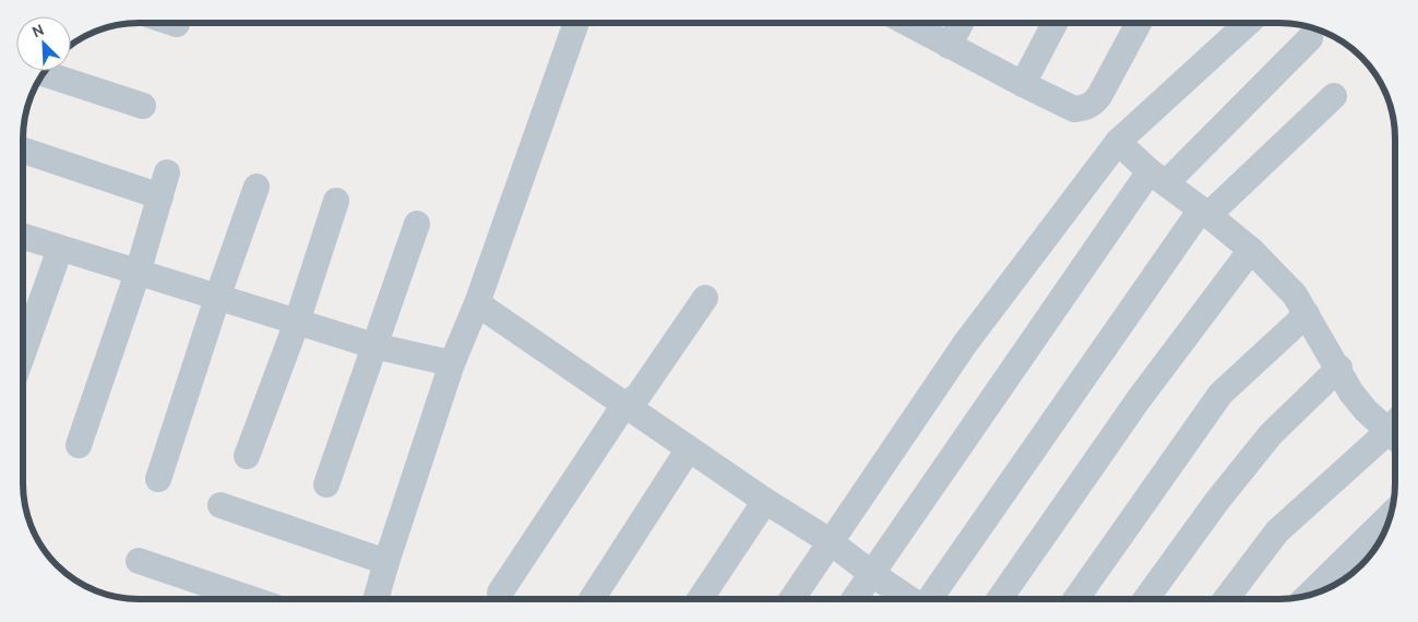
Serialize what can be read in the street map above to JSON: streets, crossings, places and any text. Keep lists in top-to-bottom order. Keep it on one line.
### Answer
{"north":"top left"}
